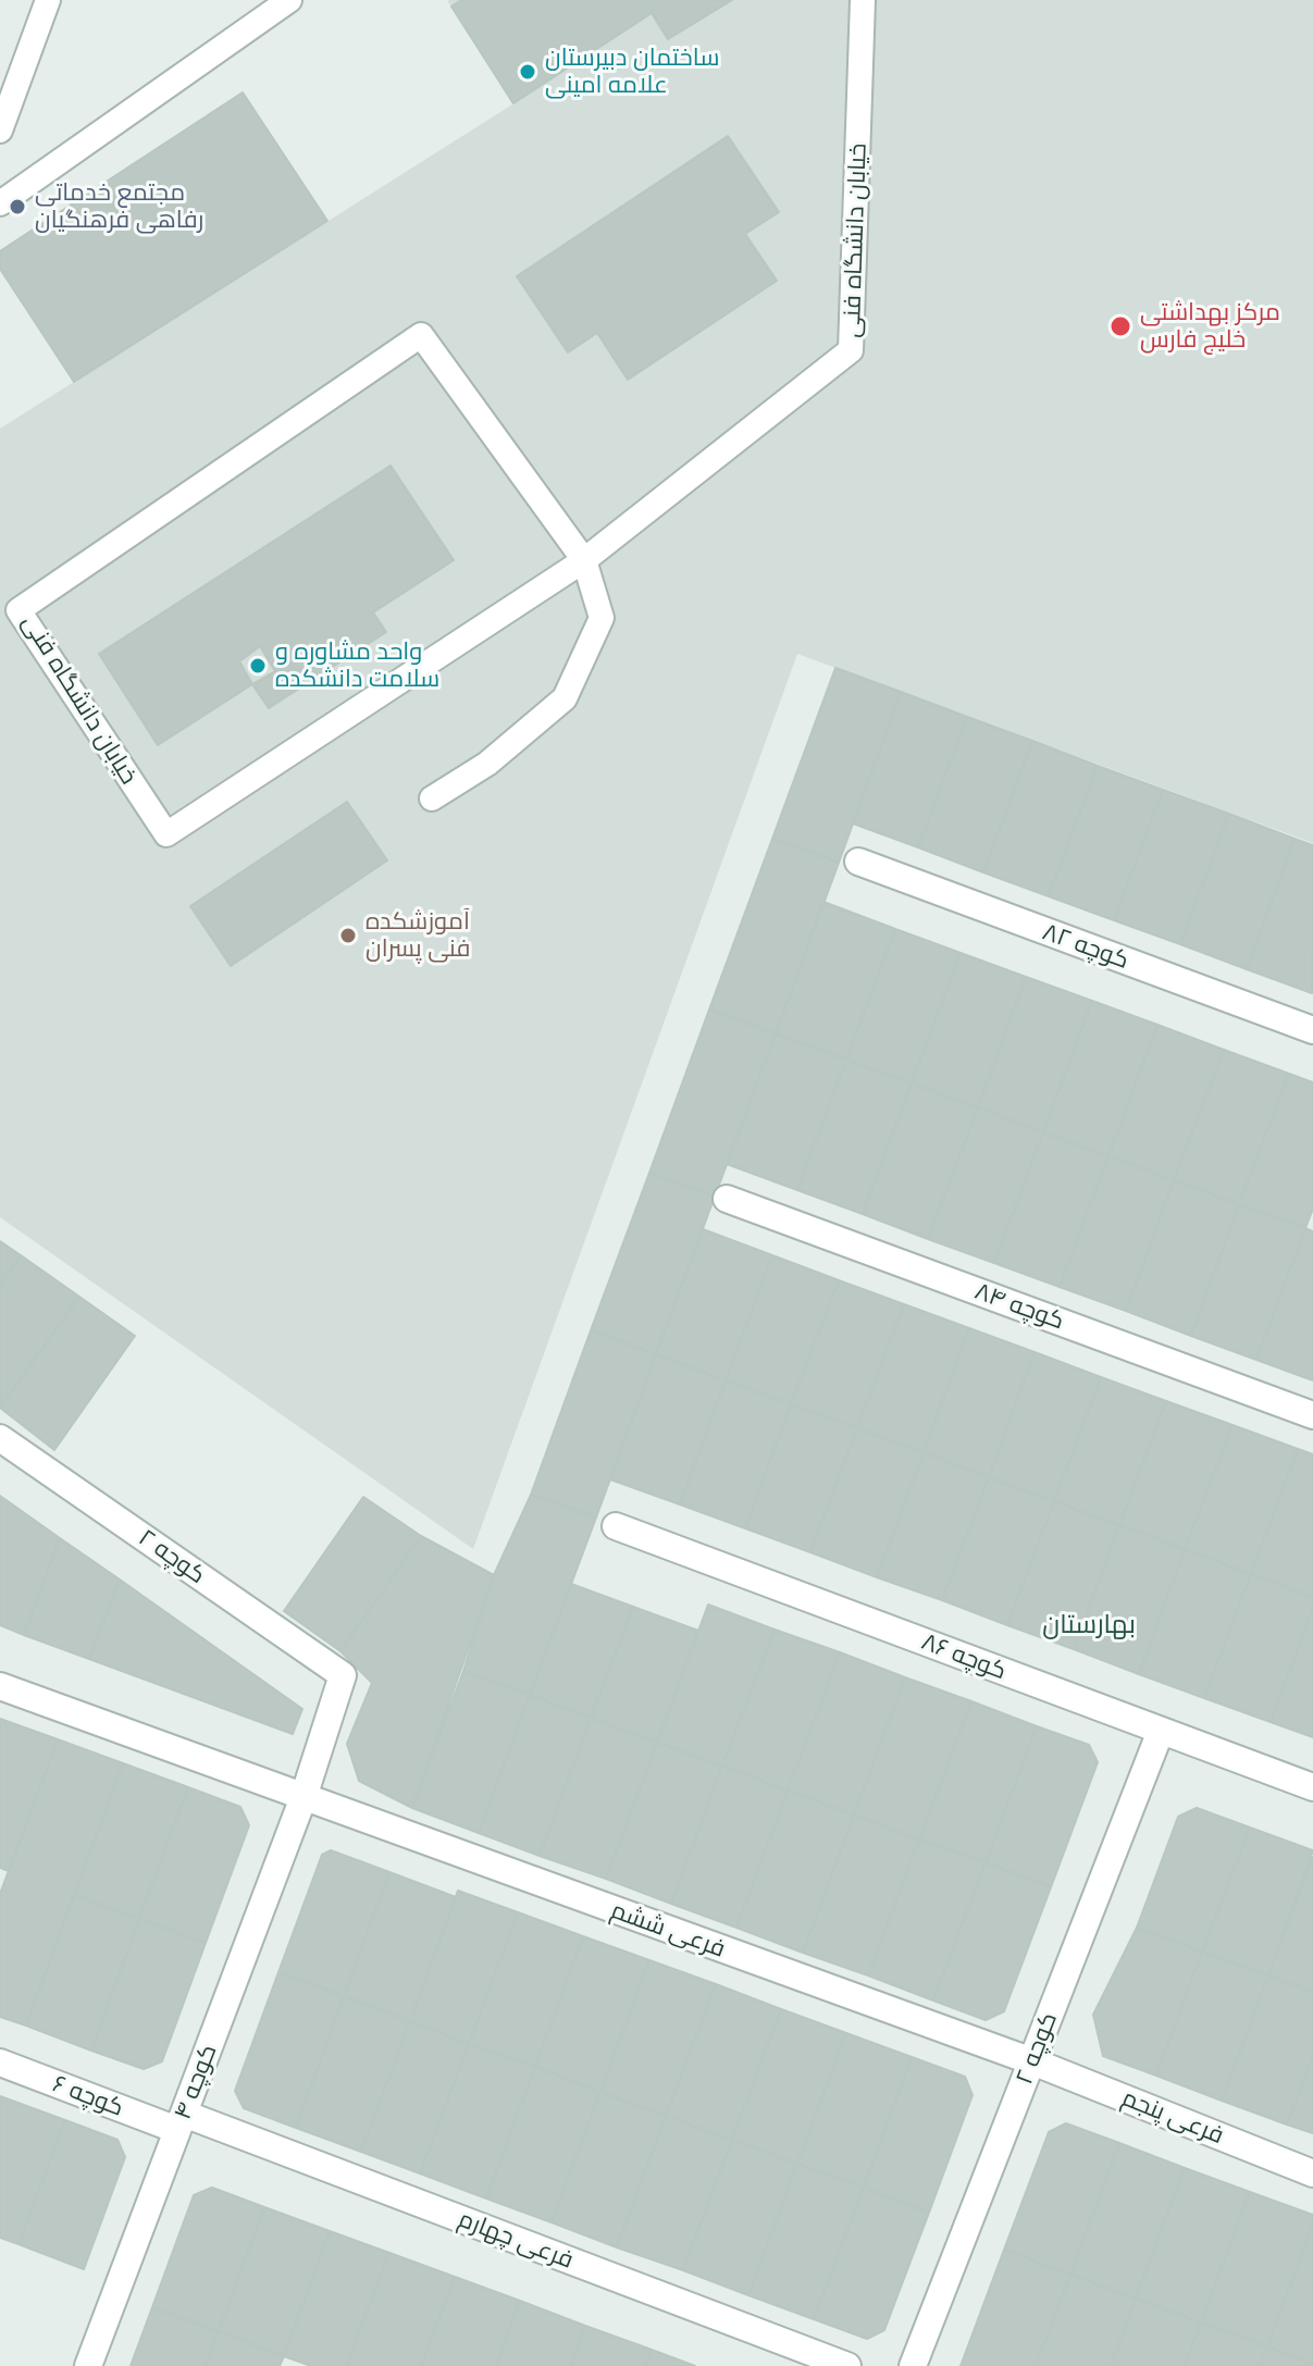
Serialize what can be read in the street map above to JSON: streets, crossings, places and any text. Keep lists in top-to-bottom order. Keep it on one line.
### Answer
{"streets":{"street":["کوچه ۸۲","کوچه ۸۴","کوچه ۲","کوچه ۸۶","فرعی ششم","کوچه ۴","کوچه ۶","فرعی پنجم","فرعی چهارم"],"lane":["خیابان دانشگاه فنی"]},"crossings":[["کوچه ۲","کوچه ۸۶"],["کوچه ۲","فرعی ششم"],["کوچه ۲","کوچه ۴"],["کوچه ۲","فرعی پنجم"],["فرعی ششم","کوچه ۴"],["فرعی ششم","فرعی پنجم"],["کوچه ۴","کوچه ۶"],["کوچه ۴","فرعی چهارم"],["کوچه ۶","فرعی چهارم"]],"districts":["بهارستان"],"places":["ساختمان دبیرستان علامه امینی","مجتمع خدماتی رفاهی فرهنگیان","مرکز بهداشتی خلیج فارس","واحد مشاوره و سلامت دانشکده","آموزشکده فنی پسران"]}
